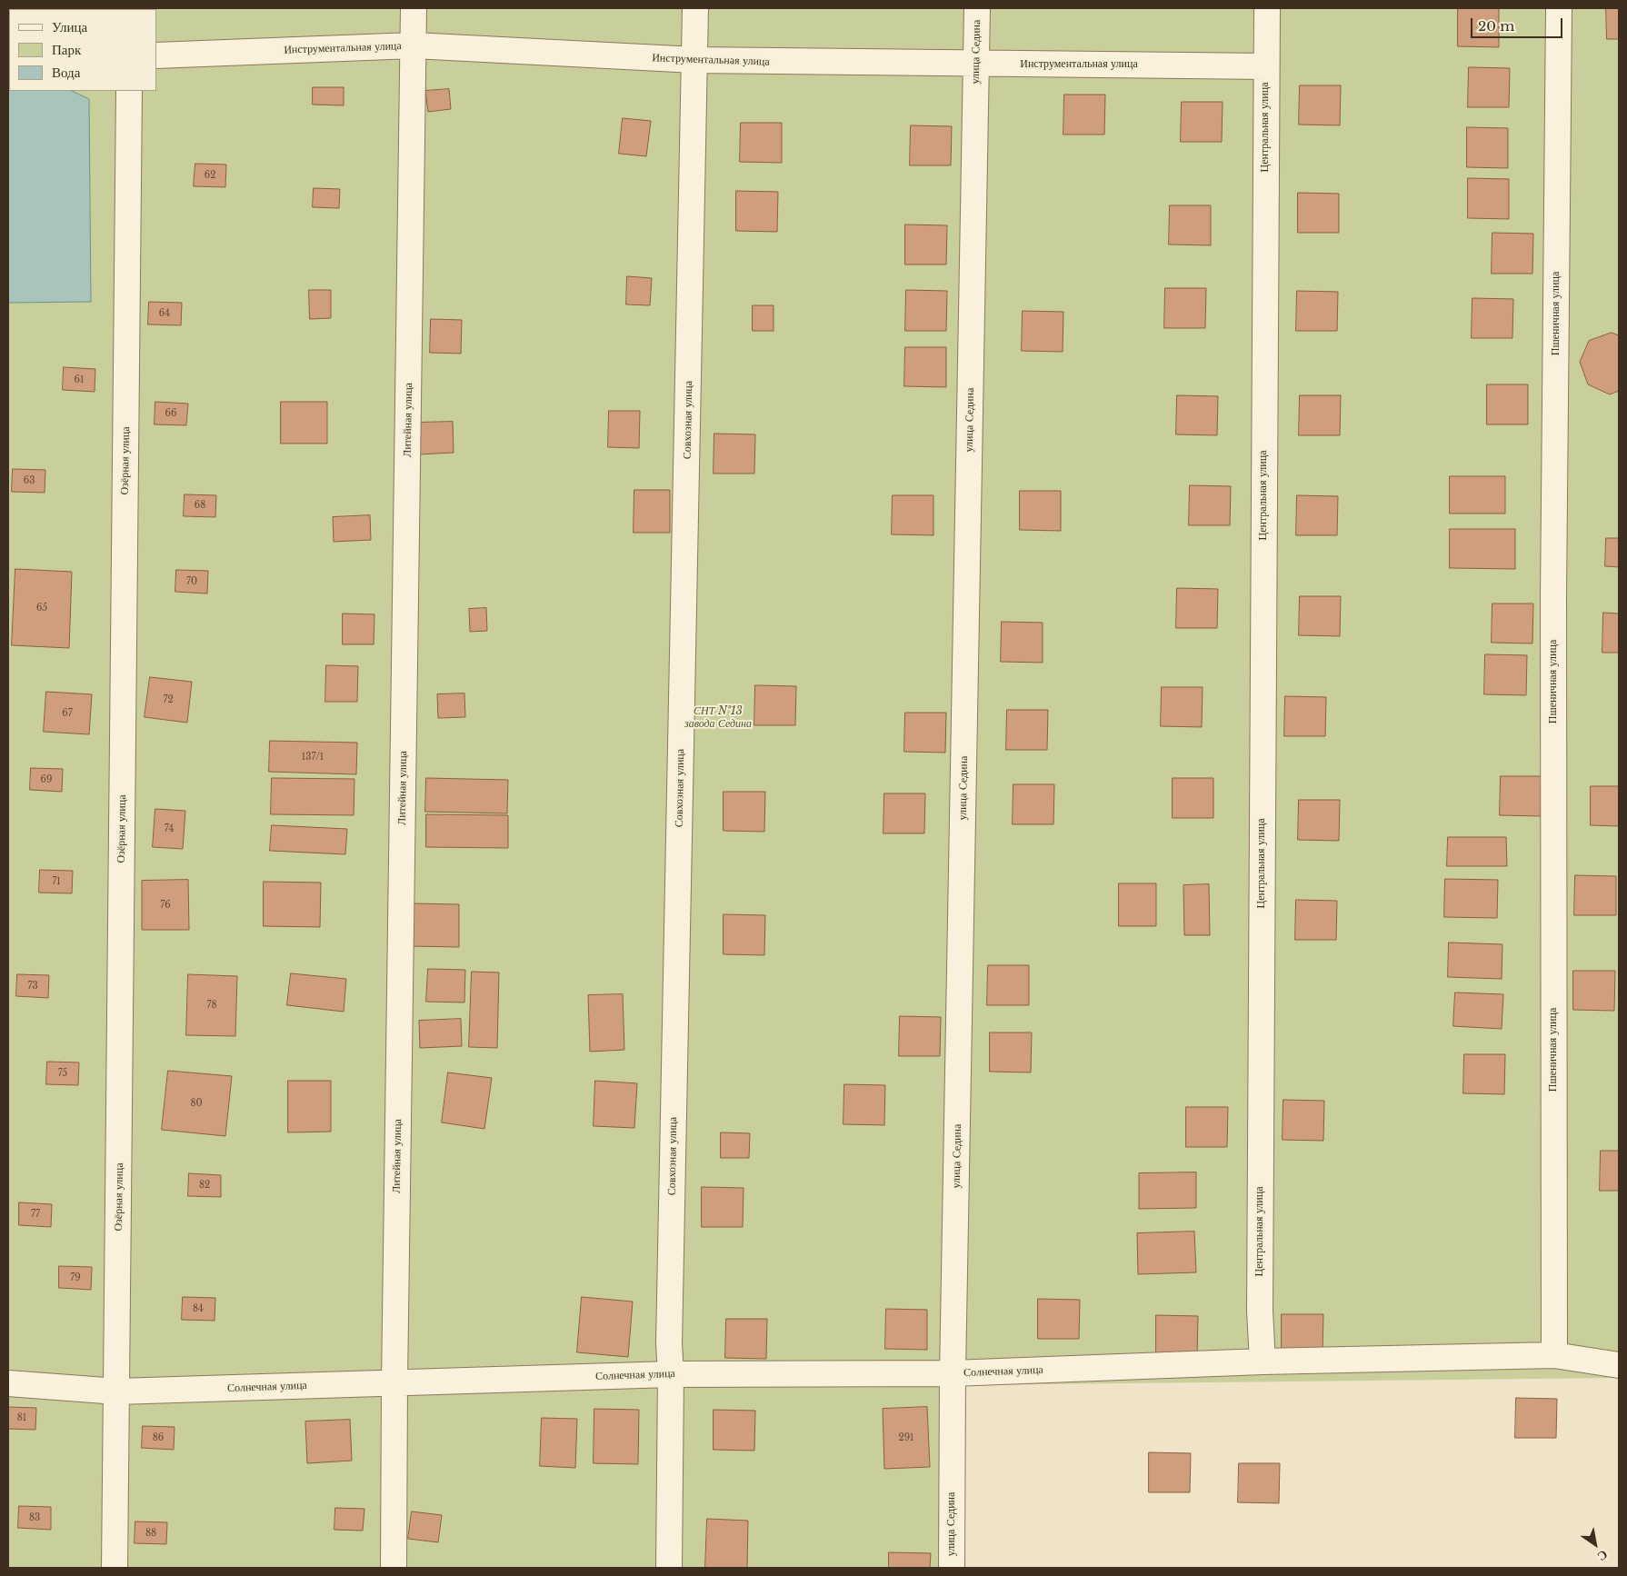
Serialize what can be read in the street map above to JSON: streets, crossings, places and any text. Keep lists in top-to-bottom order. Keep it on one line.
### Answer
{"streets":{"street":["Инструментальная улица","улица Седина","Центральная улица","Пшеничная улица","Литейная улица","Совхозная улица","Озёрная улица","Солнечная улица"]},"crossings":[["Инструментальная улица","улица Седина"],["Инструментальная улица","Центральная улица"],["Инструментальная улица","Литейная улица"],["Инструментальная улица","Совхозная улица"],["улица Седина","Солнечная улица"],["Центральная улица","Солнечная улица"],["Литейная улица","Солнечная улица"],["Совхозная улица","Солнечная улица"],["Озёрная улица","Солнечная улица"]],"parks":["СНТ №13 завода Седина"],"house_numbers":["62","64","61","66","63","68","70","65","72","67","137/1","69","74","71","76","73","78","75","80","82","77","79","84","81","86","291","83","88"],"legend":["Улица","Парк","Вода"],"scale_bar":"20 m","north":"bottom right"}
